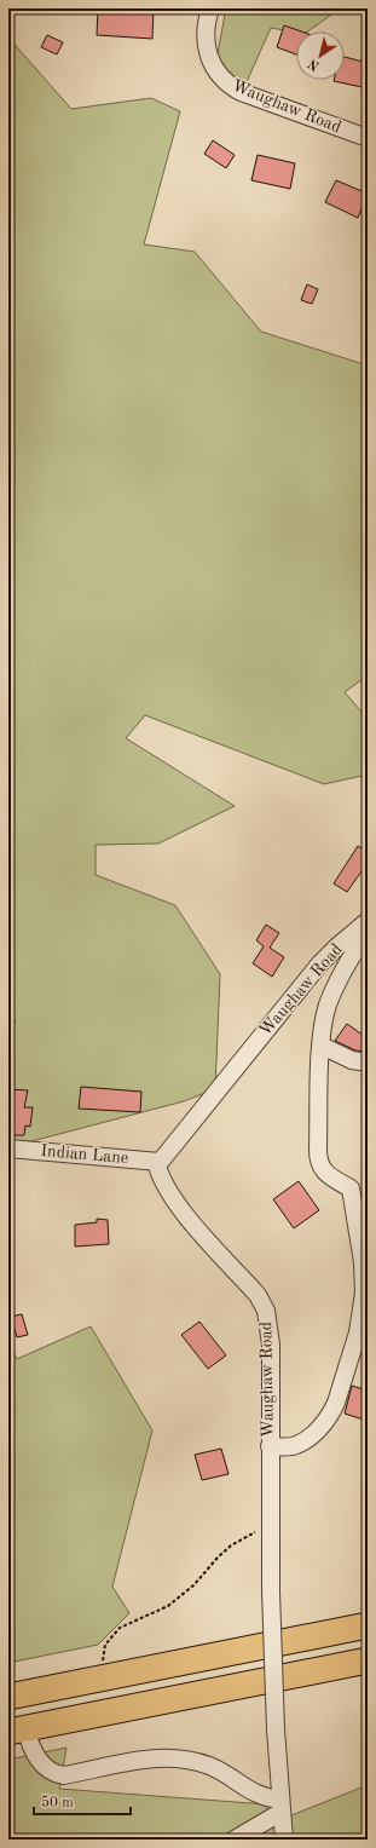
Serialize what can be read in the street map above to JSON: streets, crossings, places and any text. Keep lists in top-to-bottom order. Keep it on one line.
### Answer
{"streets":{"street":["Waughaw Road","Indian Lane"]},"crossings":[["Waughaw Road","Indian Lane"]],"scale_bar":"50 m","north":"bottom left"}
